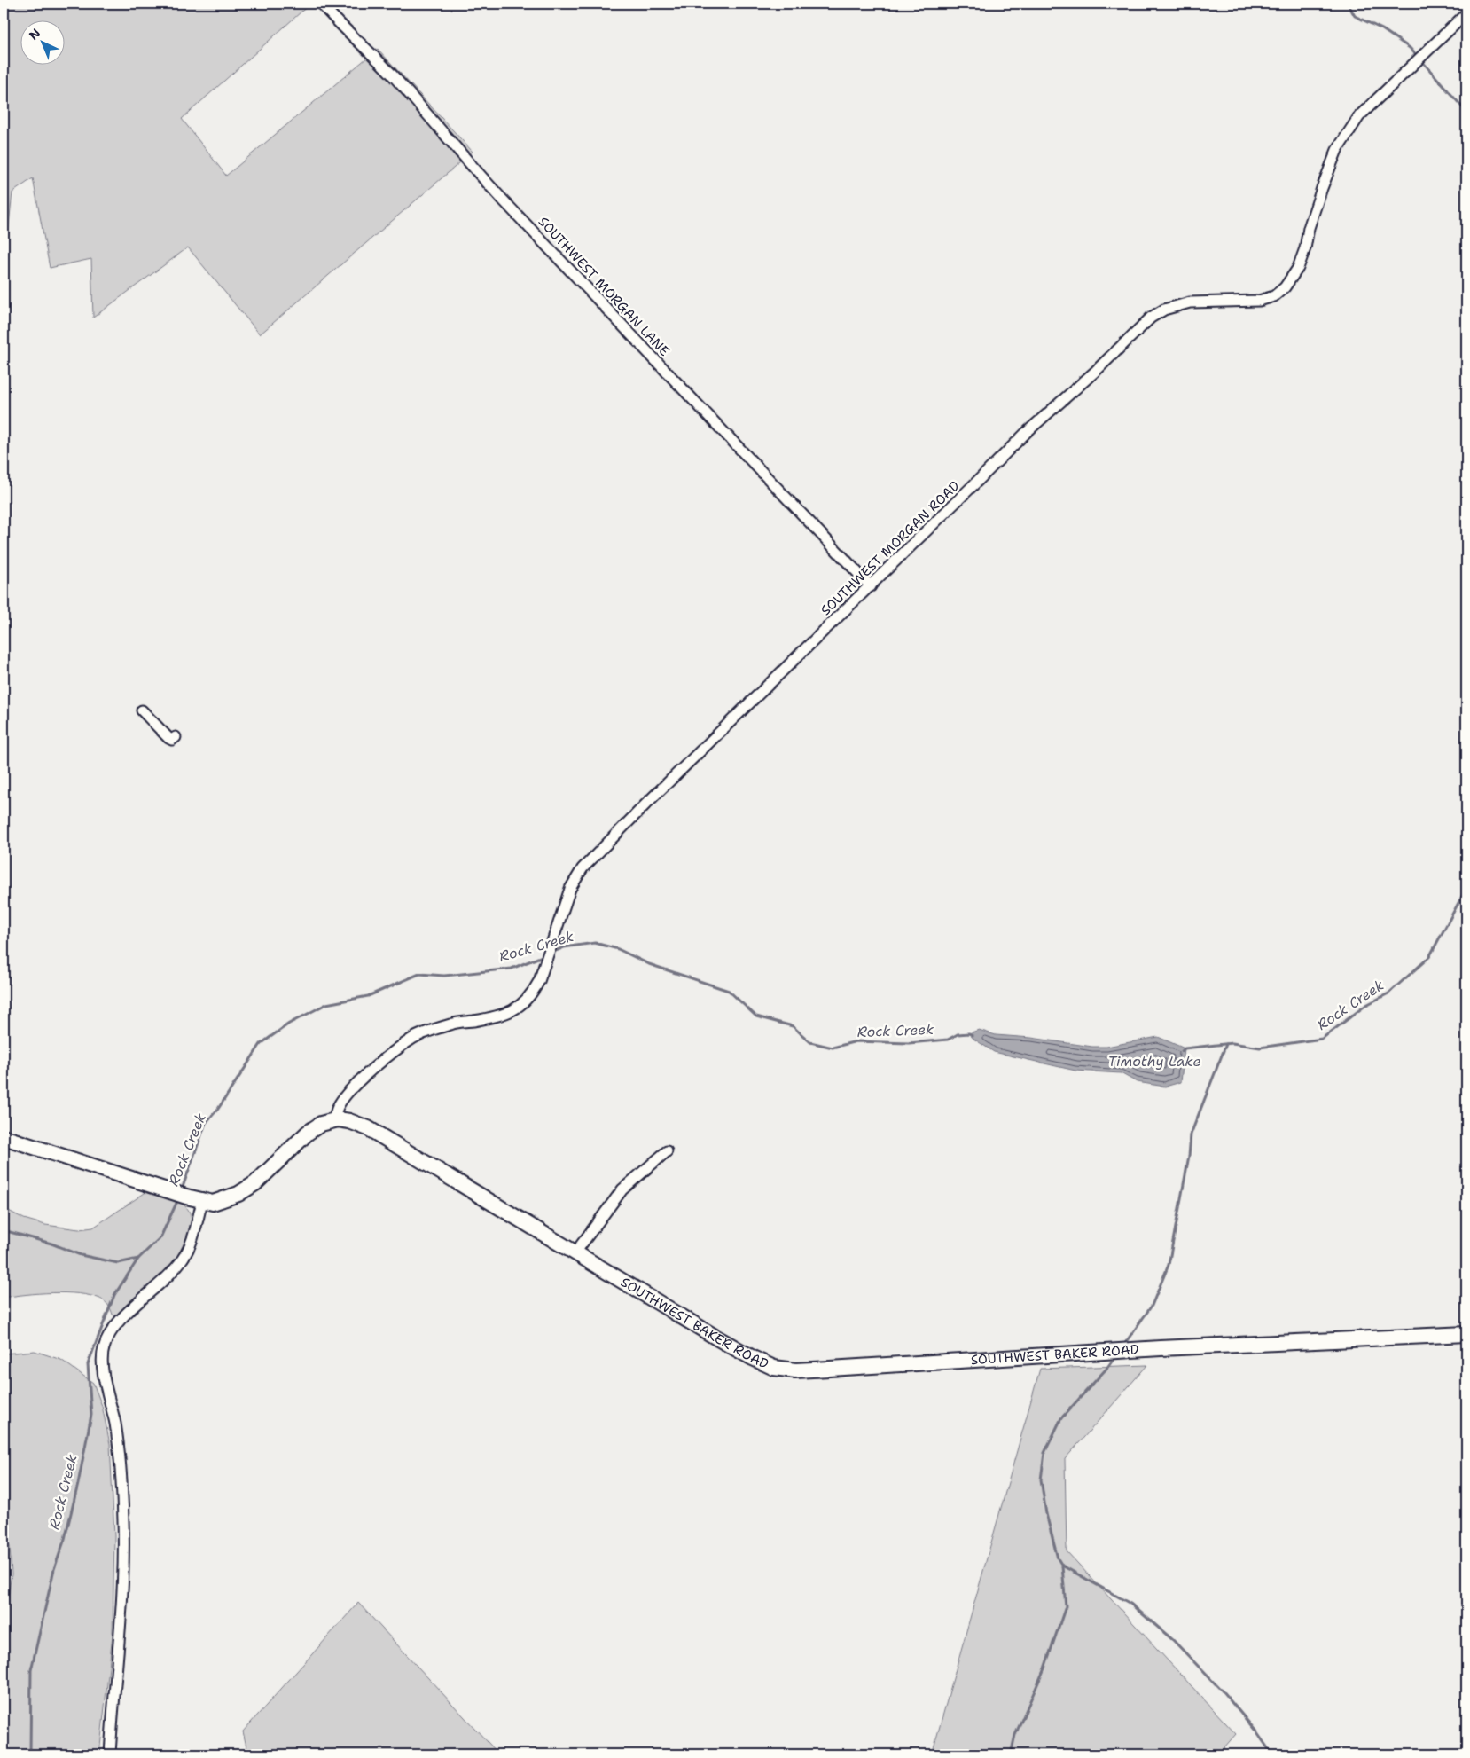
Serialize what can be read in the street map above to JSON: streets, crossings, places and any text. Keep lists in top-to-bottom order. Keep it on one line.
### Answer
{"streets":{"main road":["SOUTHWEST BAKER ROAD"],"street":["SOUTHWEST MORGAN LANE","SOUTHWEST MORGAN ROAD"]},"crossings":[["SOUTHWEST MORGAN LANE","SOUTHWEST MORGAN ROAD"],["SOUTHWEST MORGAN ROAD","SOUTHWEST BAKER ROAD"]],"water":["Rock Creek","Timothy Lake"],"north":"top left"}
